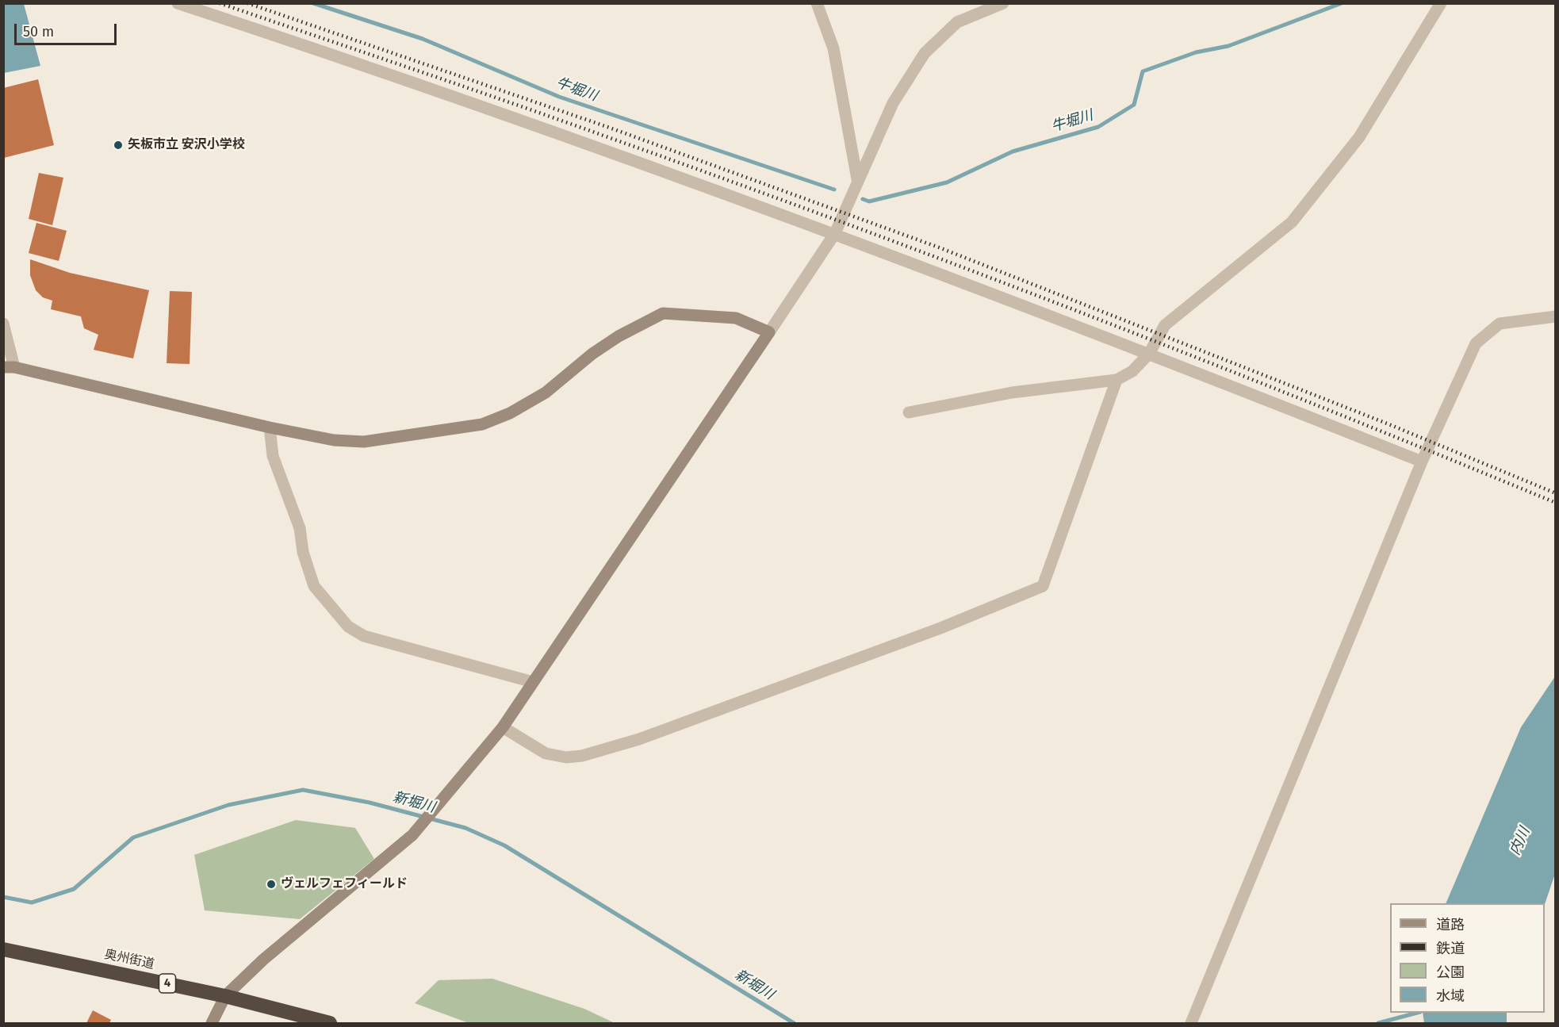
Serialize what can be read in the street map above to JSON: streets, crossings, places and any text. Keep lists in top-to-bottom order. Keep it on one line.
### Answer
{"streets":{"highway":["奥州街道","4"]},"water":["牛堀川","新堀川","内川"],"places":["矢板市立 安沢小学校","ヴェルフェフィールド"],"legend":["道路","鉄道","公園","水域"],"scale_bar":"50 m"}
